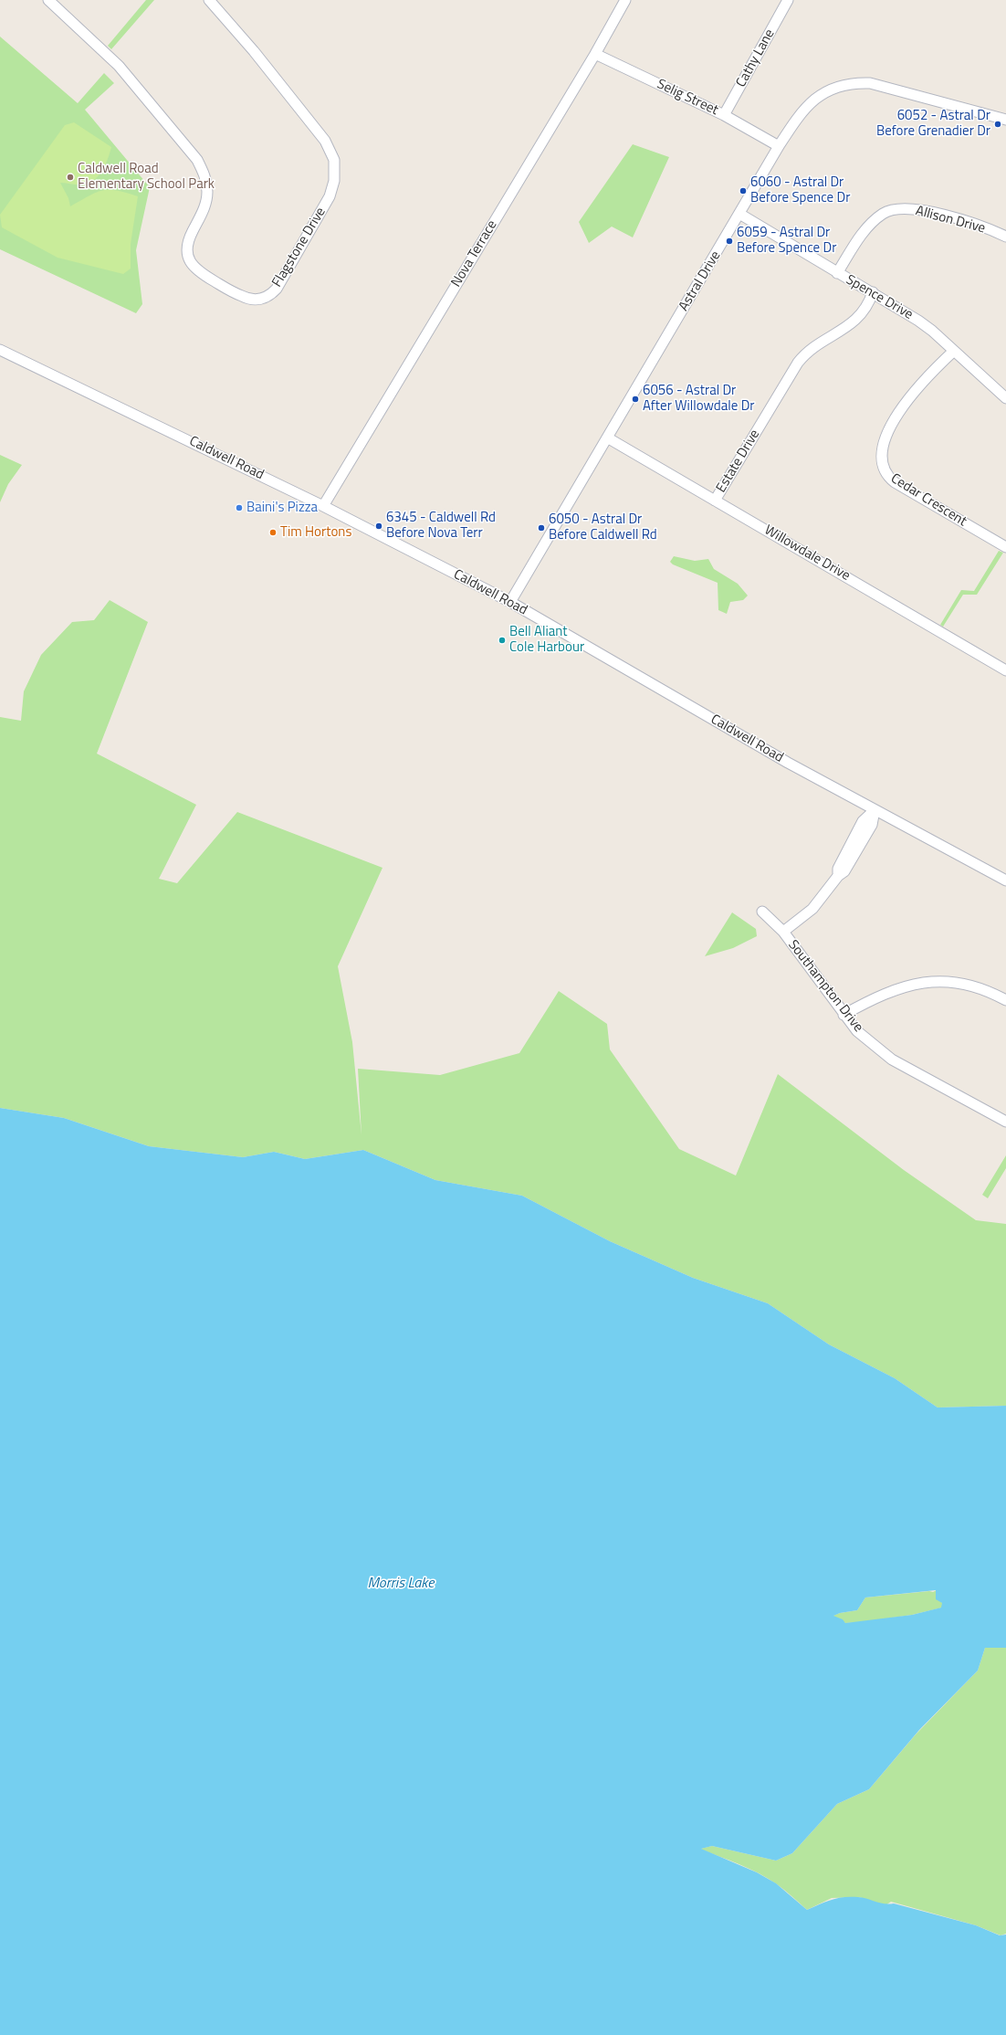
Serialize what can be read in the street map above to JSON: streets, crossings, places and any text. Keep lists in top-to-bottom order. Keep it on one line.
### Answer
{"streets":{"street":["Cathy Lane","Selig Street","Allison Drive","Flagstone Drive","Nova Terrace","Astral Drive","Spence Drive","Caldwell Road","Estate Drive","Cedar Crescent","Willowdale Drive","Southampton Drive"]},"crossings":[["Cathy Lane","Selig Street"],["Selig Street","Nova Terrace"],["Selig Street","Astral Drive"],["Allison Drive","Spence Drive"],["Nova Terrace","Caldwell Road"],["Astral Drive","Spence Drive"],["Astral Drive","Caldwell Road"],["Astral Drive","Willowdale Drive"],["Spence Drive","Estate Drive"],["Spence Drive","Cedar Crescent"],["Estate Drive","Willowdale Drive"]],"water":["Morris Lake"],"places":["6052 - Astral Dr Before Grenadier Dr","Caldwell Road Elementary School Park","6060 - Astral Dr Before Spence Dr","6059 - Astral Dr Before Spence Dr","6056 - Astral Dr After Willowdale Dr","Baini's Pizza","6345 - Caldwell Rd Before Nova Terr","6050 - Astral Dr Before Caldwell Rd","Tim Hortons","Bell Aliant Cole Harbour"]}
